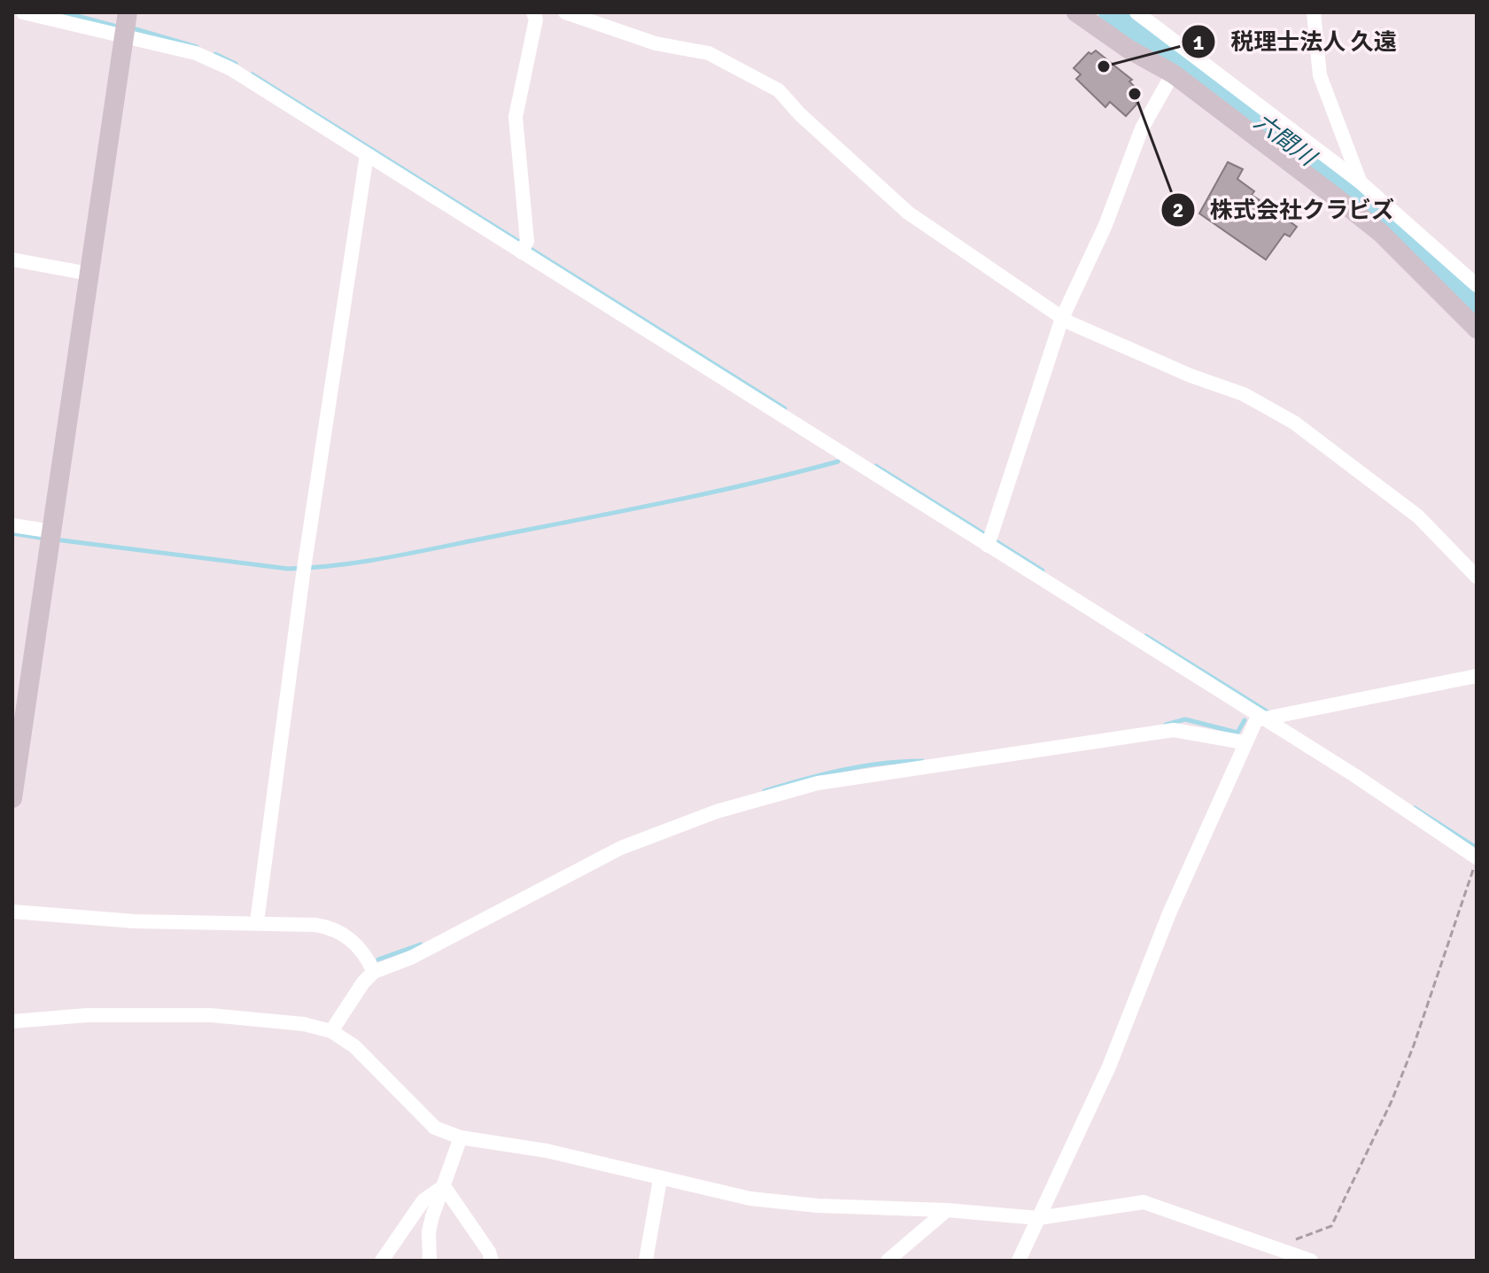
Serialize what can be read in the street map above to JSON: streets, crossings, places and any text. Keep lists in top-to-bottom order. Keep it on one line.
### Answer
{"water":["六間川"],"places":["税理士法人 久遠","株式会社クラビズ"]}
